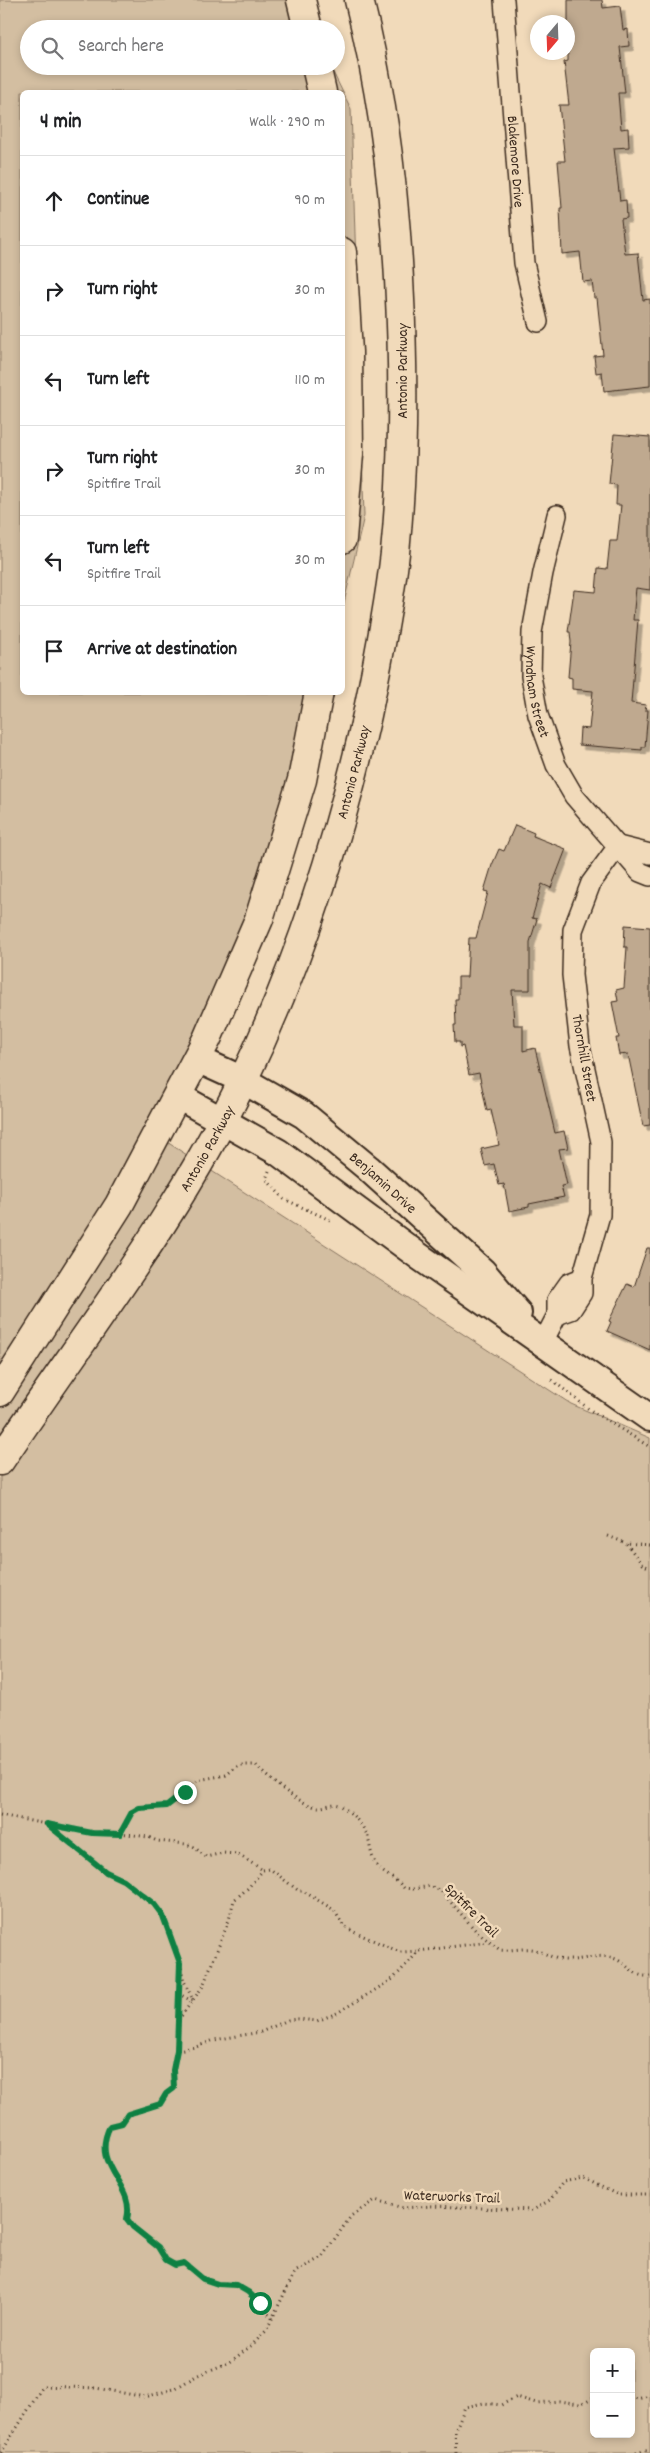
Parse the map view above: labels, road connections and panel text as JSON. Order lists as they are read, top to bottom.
{
  "streets": {
    "main road": ["Antonio Parkway", "Benjamin Drive"],
    "street": ["Blakemore Drive", "Wyndham Street", "Thornhill Street"],
    "path": ["Spitfire Trail", "Waterworks Trail"]
  },
  "crossings": [
    ["Antonio Parkway", "Benjamin Drive"],
    ["Wyndham Street", "Thornhill Street"],
    ["Thornhill Street", "Benjamin Drive"]
  ],
  "north": "bottom",
  "page": {
    "search": "Search here",
    "heading": ["4 min", "Walk · 290 m"],
    "list": [
      ["Continue", "90 m"],
      ["Turn right", "30 m"],
      ["Turn left", "110 m"],
      ["Turn right", "Spitfire Trail", "30 m"],
      ["Turn left", "Spitfire Trail", "30 m"],
      "Arrive at destination"
    ],
    "map_buttons": ["+", "−"]
  }
}
